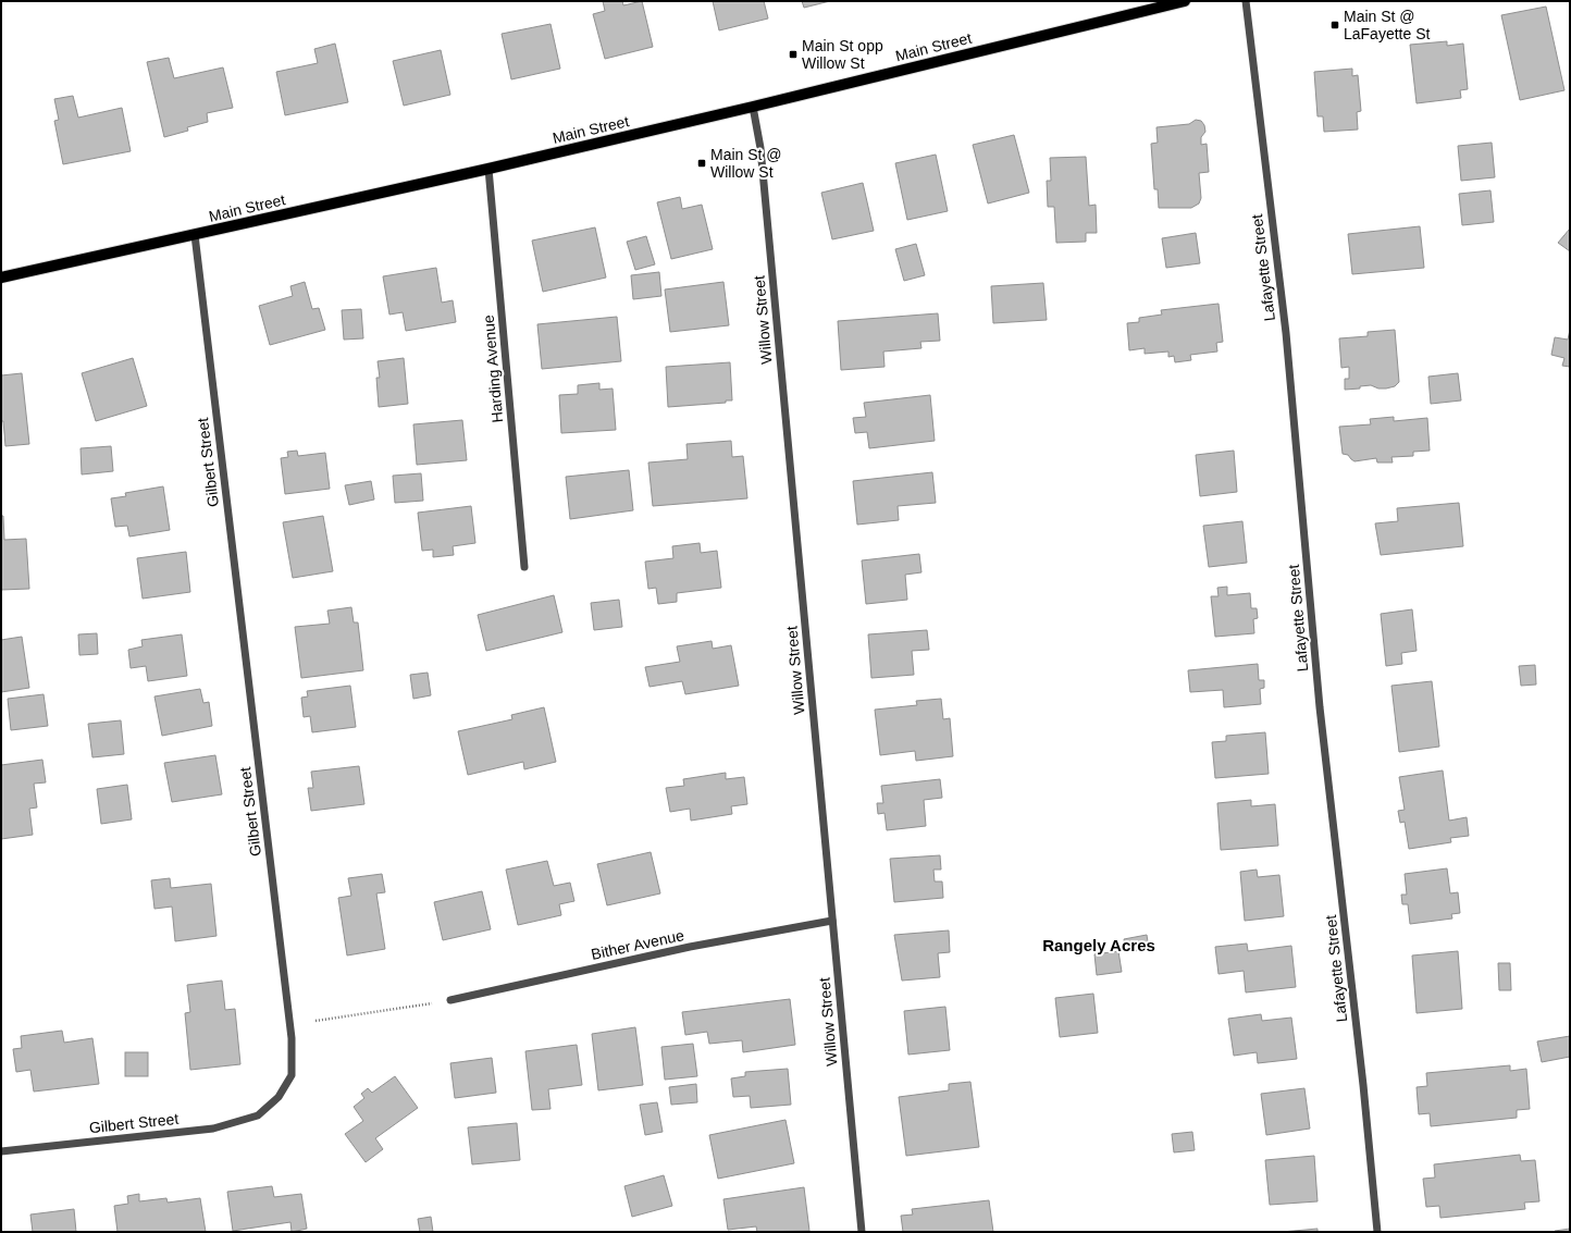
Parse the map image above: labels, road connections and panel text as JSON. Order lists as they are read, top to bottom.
{
  "streets": {
    "main road": ["Main Street"],
    "street": [
      "Lafayette Street",
      "Willow Street",
      "Harding Avenue",
      "Gilbert Street",
      "Bither Avenue"
    ]
  },
  "crossings": [
    ["Main Street", "Willow Street"],
    ["Main Street", "Harding Avenue"],
    ["Main Street", "Gilbert Street"],
    ["Willow Street", "Bither Avenue"]
  ],
  "districts": ["Rangely Acres"],
  "places": {
    "transit": ["Main St @ LaFayette St", "Main St opp Willow St", "Main St @ Willow St"]
  }
}
